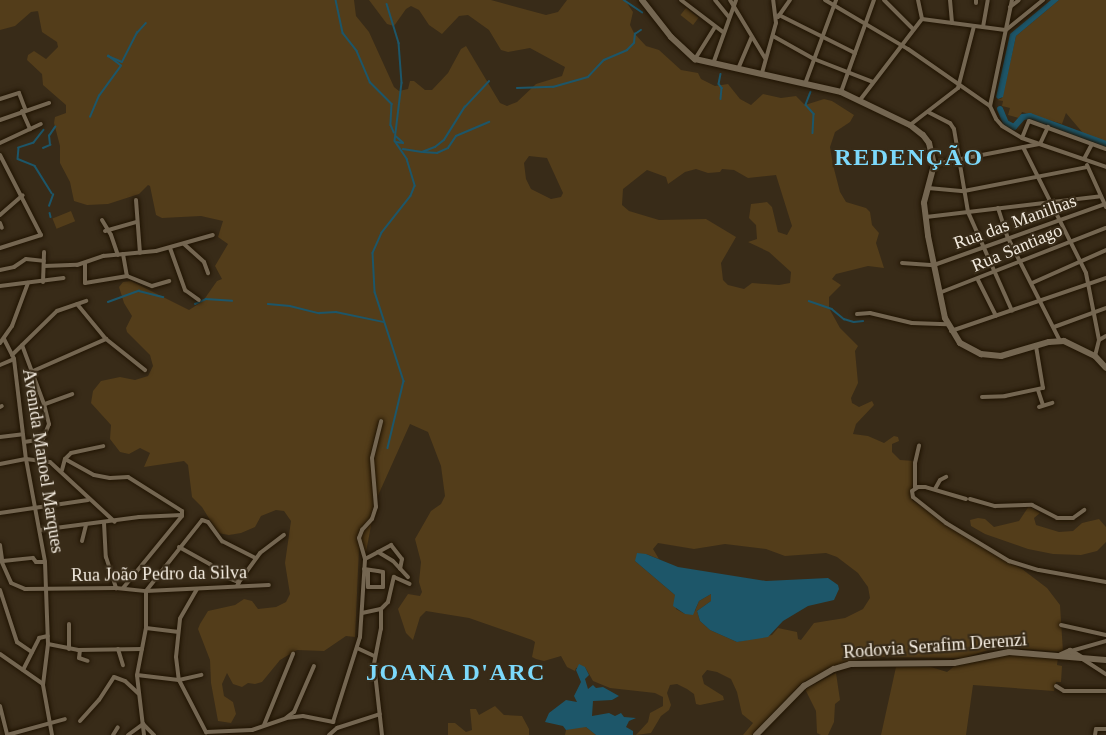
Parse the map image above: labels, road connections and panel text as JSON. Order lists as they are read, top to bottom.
{
  "streets": {
    "main road": ["Rodovia Serafim Derenzi"],
    "street": [
      "Rua das Manilhas",
      "Rua Santiago",
      "Avenida Manoel Marques",
      "Rua João Pedro da Silva"
    ]
  },
  "crossings": [
    ["Avenida Manoel Marques", "Rua João Pedro da Silva"]
  ],
  "districts": ["REDENÇÃO", "JOANA D'ARC"]
}
